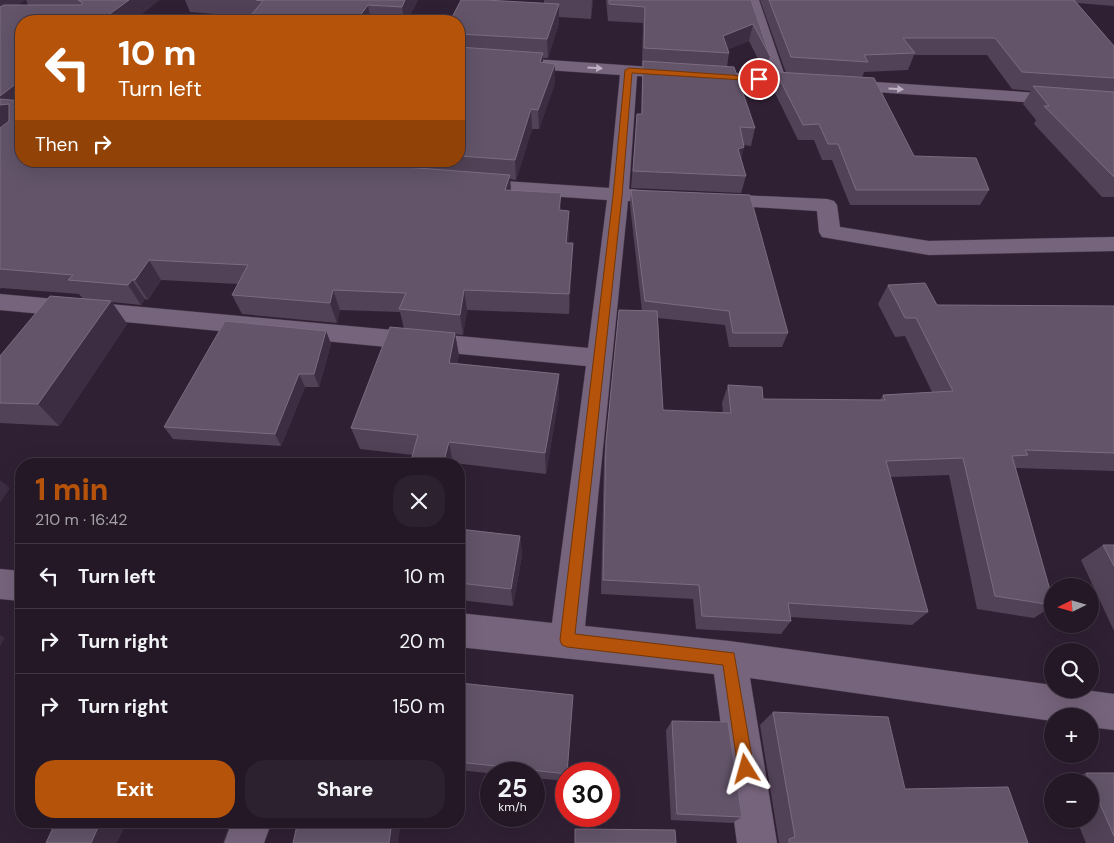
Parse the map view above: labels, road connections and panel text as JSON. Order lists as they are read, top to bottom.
{
  "north": "left",
  "page": {
    "turn": ["10 m", "Turn left"],
    "then": "Then",
    "heading": ["1 min", "210 m · 16:42"],
    "list": [
      {
        "name": "Turn left",
        "value": "10 m"
      },
      {
        "name": "Turn right",
        "value": "20 m"
      },
      {
        "name": "Turn right",
        "value": "150 m"
      }
    ],
    "map_buttons": ["+", "−"],
    "buttons": ["Exit", "Share"],
    "speed": "25 km/h",
    "limit": "30"
  }
}
